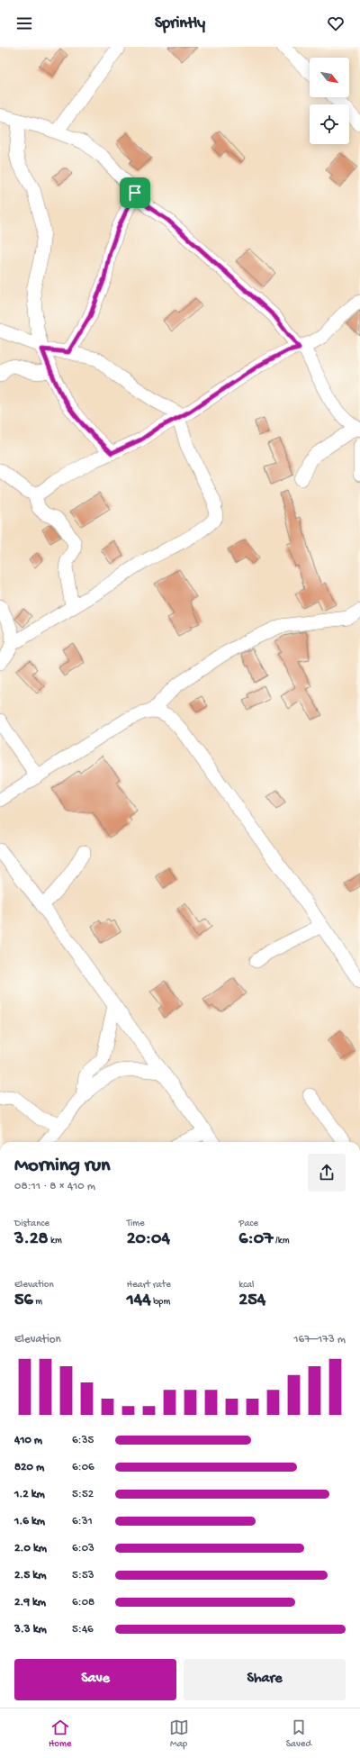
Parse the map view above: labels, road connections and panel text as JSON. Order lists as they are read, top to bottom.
{
  "north": "bottom right",
  "page": {
    "header": "Sprintly",
    "heading": ["Morning run", "08:11 · 8 × 410 m"],
    "stats": [
      ["Distance", "3.28 km"],
      ["Time", "20:04"],
      ["Pace", "6:07 /km"],
      ["Elevation", "56 m"],
      ["Heart rate", "144 bpm"],
      ["kcal", "254"]
    ],
    "chart": ["Elevation", "167–173 m"],
    "list": [
      {
        "name": "410 m",
        "note": "6:35"
      },
      {
        "name": "820 m",
        "note": "6:06"
      },
      {
        "name": "1.2 km",
        "note": "5:52"
      },
      {
        "name": "1.6 km",
        "note": "6:31"
      },
      {
        "name": "2.0 km",
        "note": "6:03"
      },
      {
        "name": "2.5 km",
        "note": "5:53"
      },
      {
        "name": "2.9 km",
        "note": "6:08"
      },
      {
        "name": "3.3 km",
        "note": "5:46"
      }
    ],
    "buttons": ["Save", "Share"],
    "tabs": ["Home", "Map", "Saved"]
  }
}
